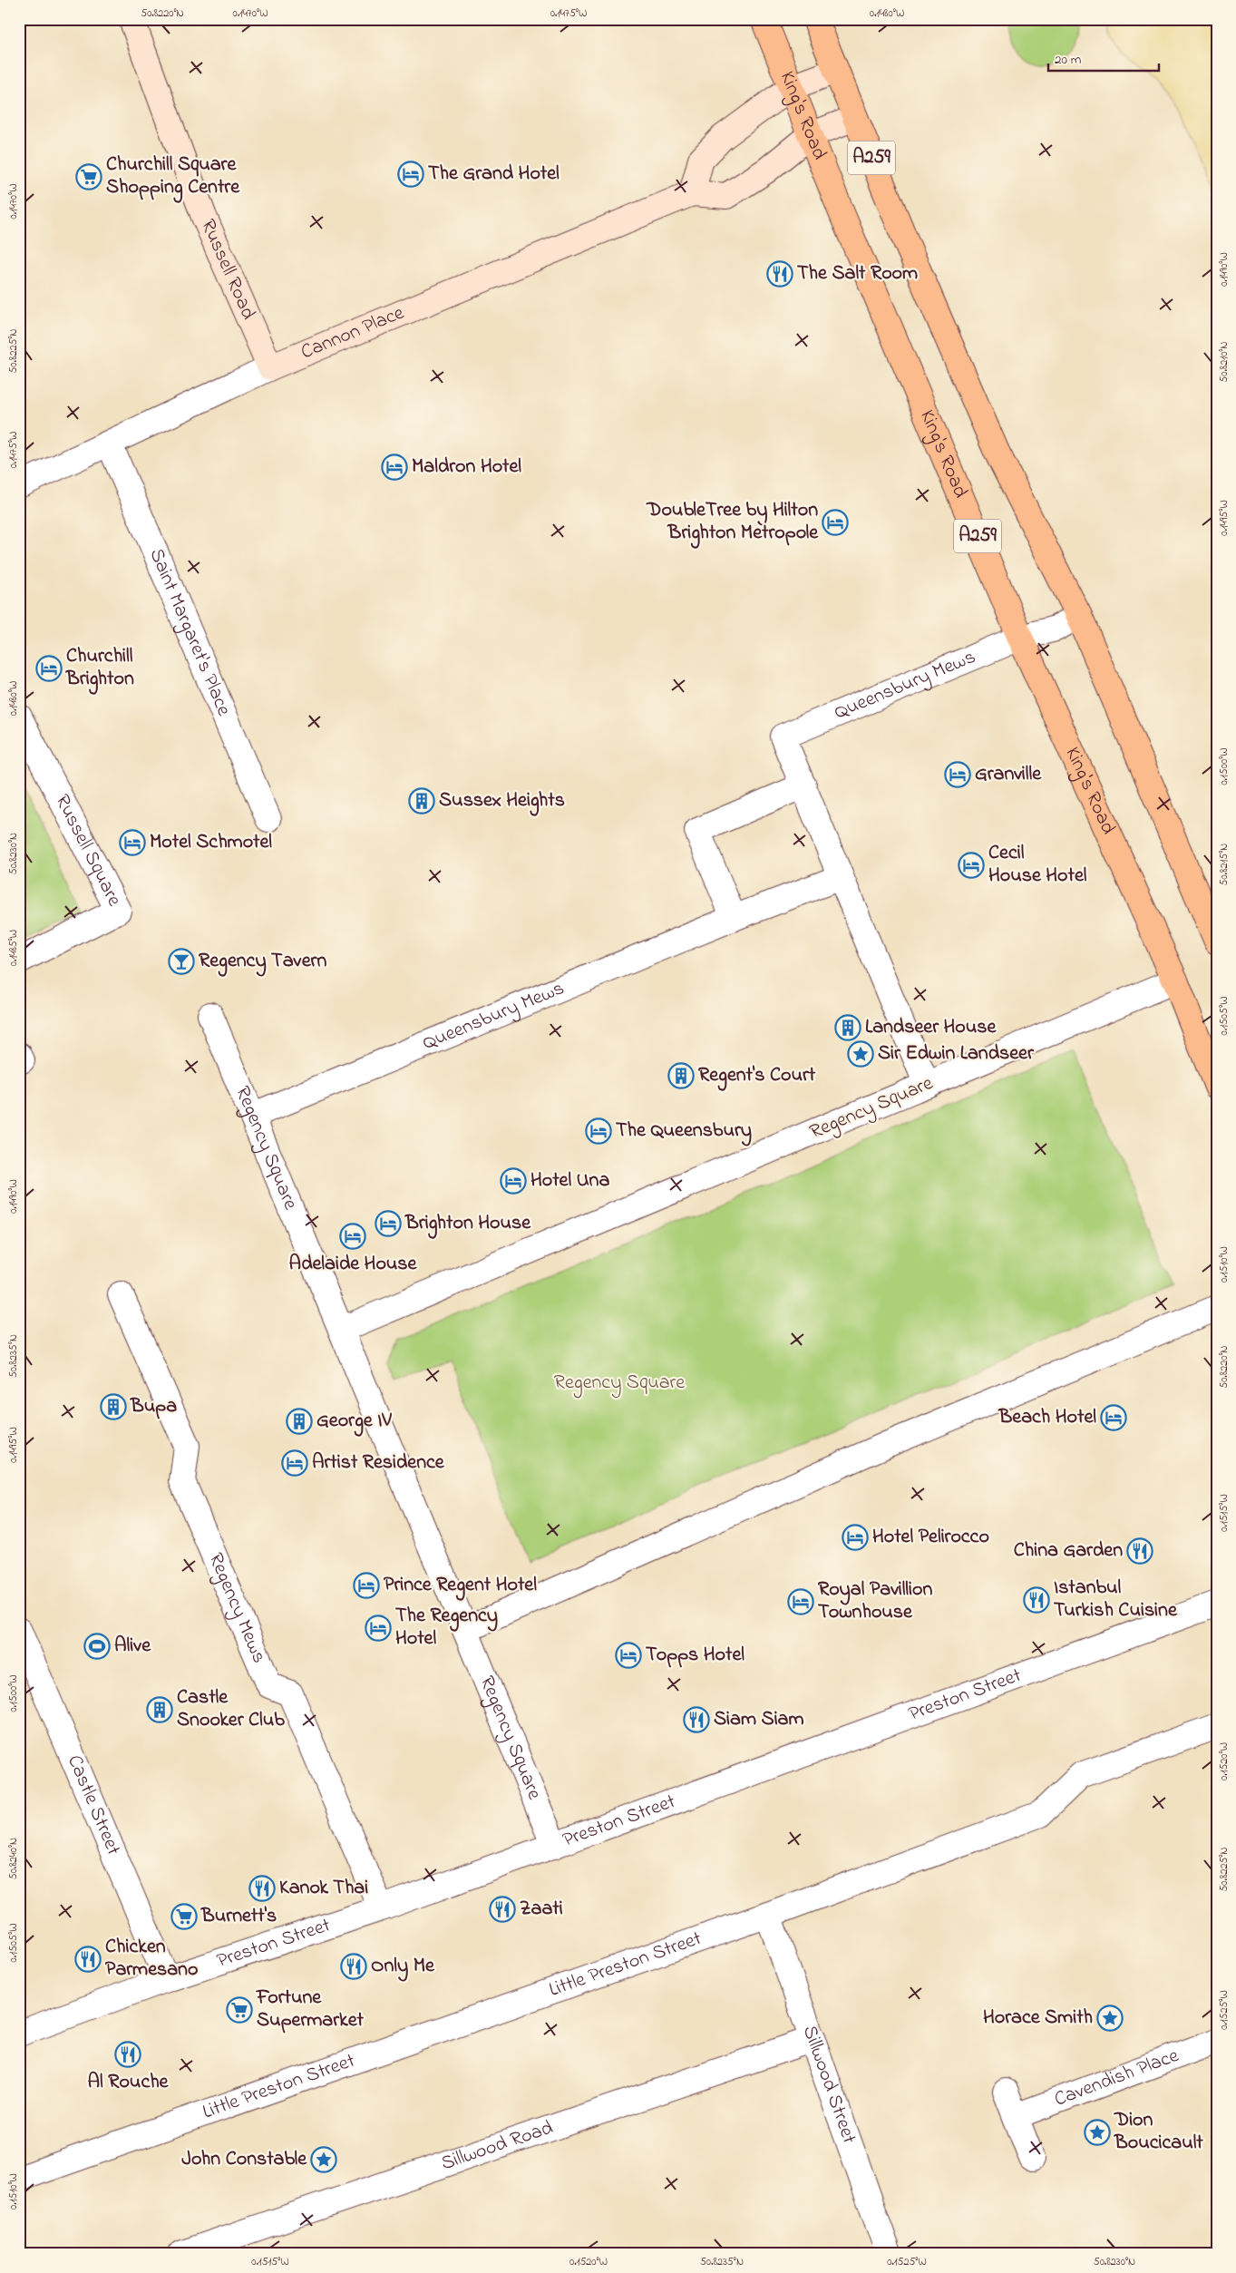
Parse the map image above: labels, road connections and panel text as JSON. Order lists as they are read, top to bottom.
{
  "streets": {
    "main road": ["King's Road", "A259"],
    "street": [
      "Russell Road",
      "Cannon Place",
      "Saint Margaret's Place",
      "Queensbury Mews",
      "Russell Square",
      "Regency Square",
      "Regency Mews",
      "Preston Street",
      "Castle Street",
      "Little Preston Street",
      "Cavendish Place",
      "Sillwood Street",
      "Sillwood Road"
    ]
  },
  "crossings": [
    ["King's Road", "Cannon Place"],
    ["King's Road", "Queensbury Mews"],
    ["King's Road", "Regency Square"],
    ["A259", "Cannon Place"],
    ["A259", "Queensbury Mews"],
    ["Russell Road", "Cannon Place"],
    ["Cannon Place", "Saint Margaret's Place"],
    ["Queensbury Mews", "Regency Square"],
    ["Regency Square", "Preston Street"],
    ["Regency Mews", "Preston Street"],
    ["Preston Street", "Castle Street"],
    ["Little Preston Street", "Sillwood Street"],
    ["Sillwood Street", "Sillwood Road"]
  ],
  "parks": ["Regency Square"],
  "places": {
    "hotel": [
      "The Grand Hotel",
      "Maldron Hotel",
      "DoubleTree by Hilton Brighton Metropole",
      "Churchill Brighton",
      "Granville",
      "Motel Schmotel",
      "Cecil House Hotel",
      "The Queensbury",
      "Hotel Una",
      "Brighton House",
      "Adelaide House",
      "Beach Hotel",
      "Artist Residence",
      "Hotel Pelirocco",
      "Prince Regent Hotel",
      "Royal Pavillion Townhouse",
      "The Regency Hotel",
      "Topps Hotel"
    ],
    "supermarket": ["Churchill Square Shopping Centre", "Burnett's", "Fortune Supermarket"],
    "restaurant": [
      "The Salt Room",
      "China Garden",
      "Istanbul Turkish Cuisine",
      "Siam Siam",
      "Kanok Thai",
      "Zaati",
      "Chicken Parmesano",
      "Only Me",
      "Al Rouche"
    ],
    "building": [
      "Sussex Heights",
      "Landseer House",
      "Regent's Court",
      "Bupa",
      "George IV",
      "Castle Snooker Club"
    ],
    "bar": ["Regency Tavern"],
    "place": [
      "Sir Edwin Landseer",
      "Horace Smith",
      "Dion Boucicault",
      "John Constable"
    ],
    "sports": ["Alive"]
  },
  "scale_bar": "20 m",
  "coordinates": [
    "50.8220°N",
    "0.1470°W",
    "0.1475°W",
    "0.1480°W",
    "0.1490°W",
    "50.8225°N",
    "50.8210°N",
    "0.1495°W",
    "0.1500°W",
    "50.8230°N",
    "50.8215°N",
    "0.1485°W",
    "0.1505°W",
    "0.1510°W",
    "50.8235°N",
    "0.1515°W",
    "0.1520°W",
    "50.8240°N",
    "0.1525°W"
  ]
}
